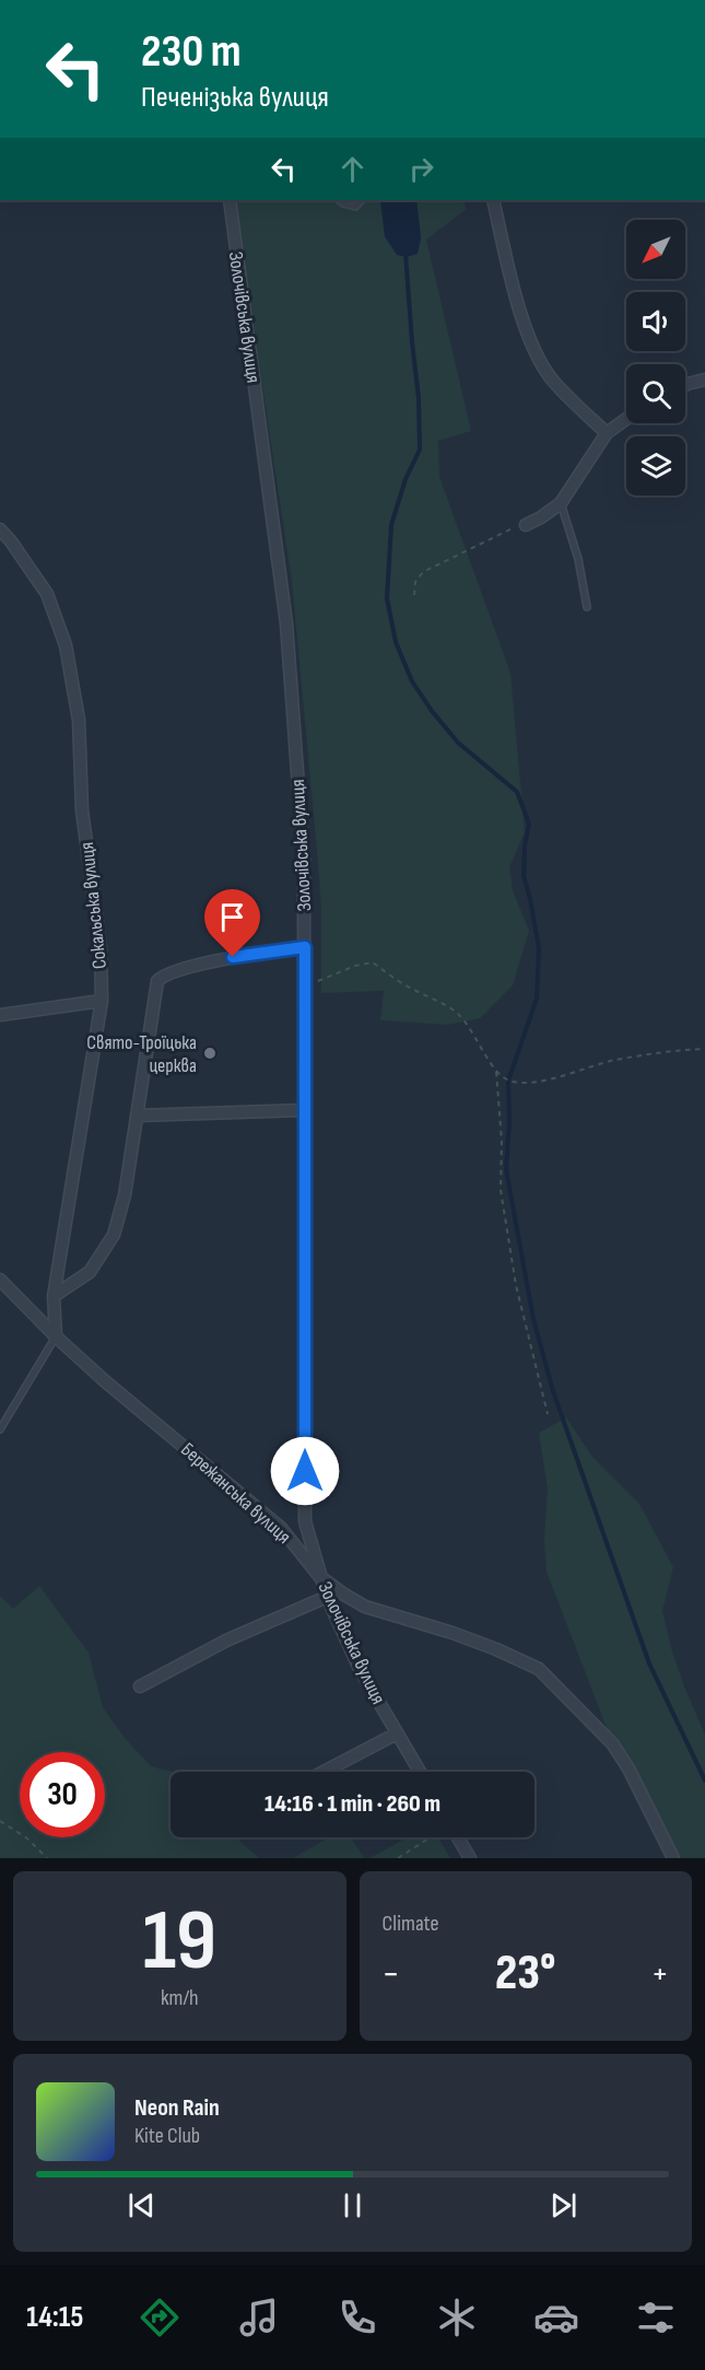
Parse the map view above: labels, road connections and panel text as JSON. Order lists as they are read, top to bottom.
{
  "streets": {
    "street": ["Золочівська вулиця", "Сокальська вулиця", "Бережанська вулиця"]
  },
  "crossings": [
    ["Золочівська вулиця", "Бережанська вулиця"],
    ["Сокальська вулиця", "Бережанська вулиця"]
  ],
  "places": ["Свято-Троїцька церква"],
  "north": "bottom left",
  "page": {
    "turn": ["230 m", "Печенізька вулиця"],
    "limit": "30",
    "trip": "14:16 · 1 min · 260 m",
    "tile": [
      ["19", "km/h"],
      "Climate"
    ],
    "heat": ["−", "23°", "+"],
    "song": ["Neon Rain", "Kite Club"],
    "tabs": "14:15"
  }
}
